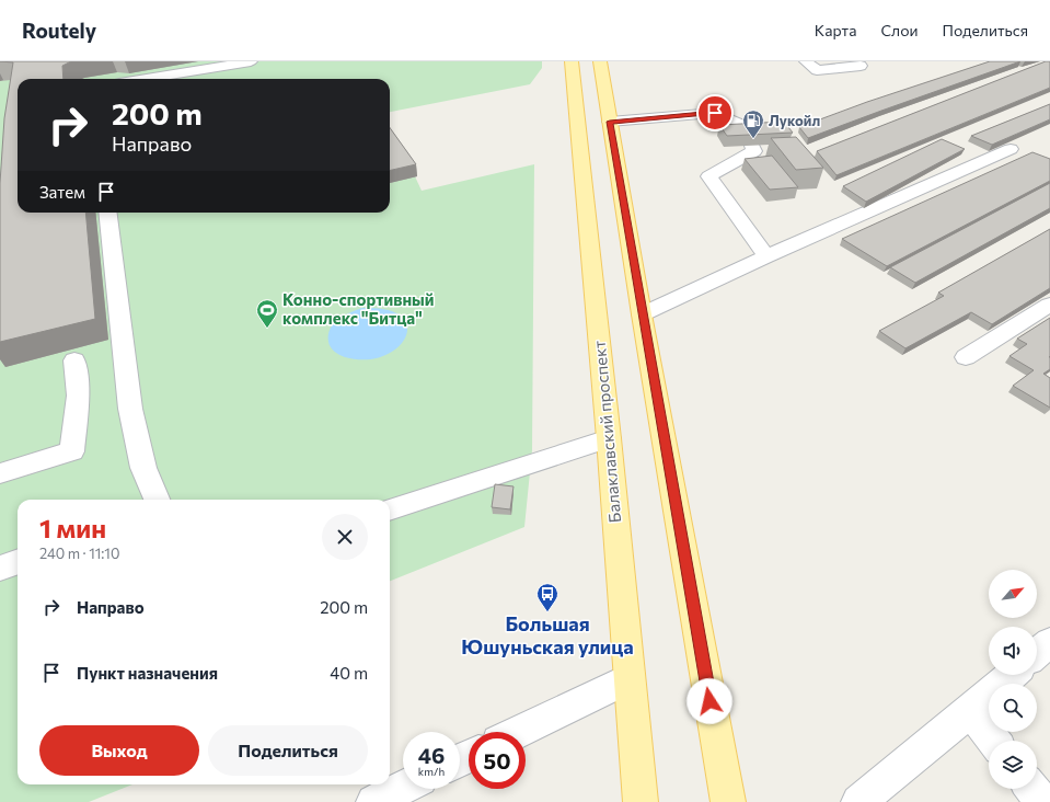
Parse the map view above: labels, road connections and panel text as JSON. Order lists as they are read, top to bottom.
{
  "streets": {
    "main road": ["Балаклавский проспект"]
  },
  "places": {
    "fuel station": ["Лукойл"],
    "sports": ["Конно-спортивный комплекс \"Битца\""],
    "bus stop": ["Большая Юшуньская улица"]
  },
  "north": "top right",
  "page": {
    "header": "Routely",
    "nav": ["Карта", "Слои", "Поделиться"],
    "turn": ["200 m", "Направо"],
    "then": "Затем",
    "heading": ["1 мин", "240 m · 11:10"],
    "list": [
      {
        "name": "Направо",
        "value": "200 m"
      },
      {
        "name": "Пункт назначения",
        "value": "40 m"
      }
    ],
    "buttons": ["Выход", "Поделиться"],
    "speed": "46 km/h",
    "limit": "50"
  }
}
